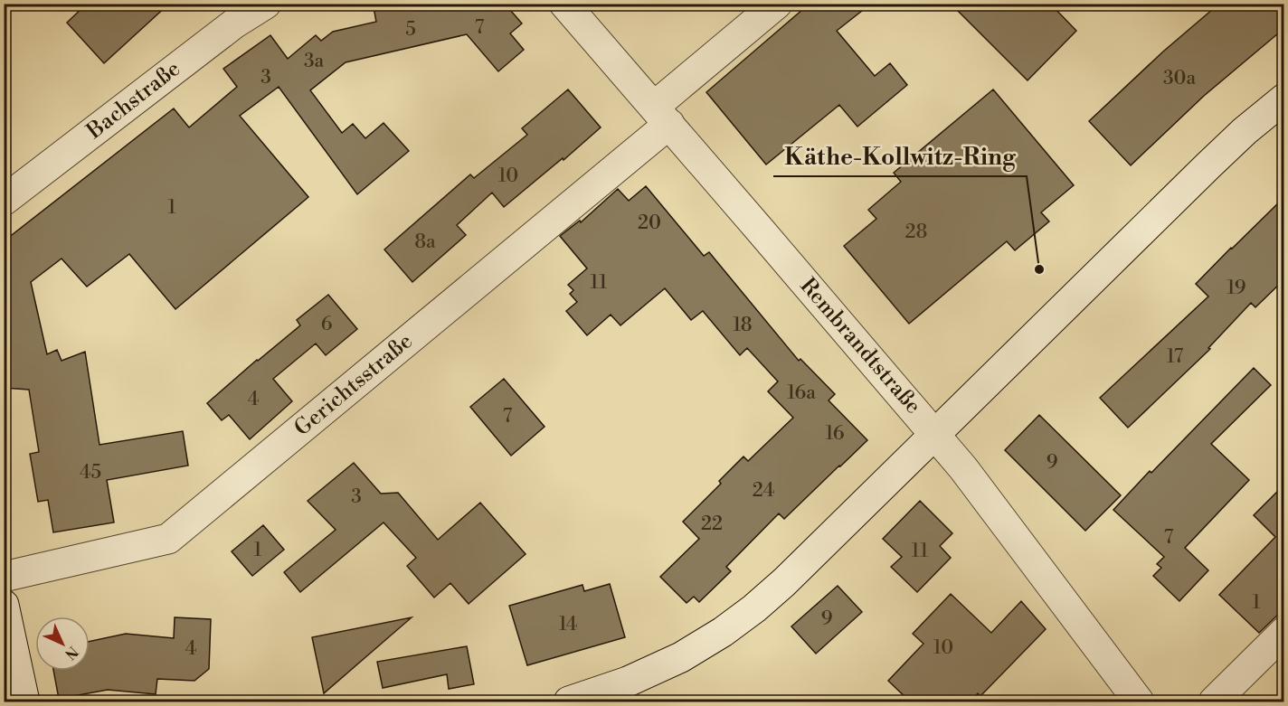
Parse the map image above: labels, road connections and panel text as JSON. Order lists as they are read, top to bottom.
{
  "streets": {
    "street": ["Bachstraße", "Rembrandtstraße", "Gerichtsstraße"]
  },
  "crossings": [
    ["Rembrandtstraße", "Gerichtsstraße"]
  ],
  "places": ["Käthe-Kollwitz-Ring"],
  "house_numbers": [
    "7",
    "5",
    "3a",
    "3",
    "30a",
    "10",
    "1",
    "20",
    "28",
    "8a",
    "11",
    "19",
    "6",
    "18",
    "17",
    "16a",
    "4",
    "7",
    "16",
    "9",
    "45",
    "24",
    "3",
    "22",
    "7",
    "1",
    "11",
    "1",
    "9",
    "14",
    "10",
    "4"
  ],
  "north": "bottom right"
}
